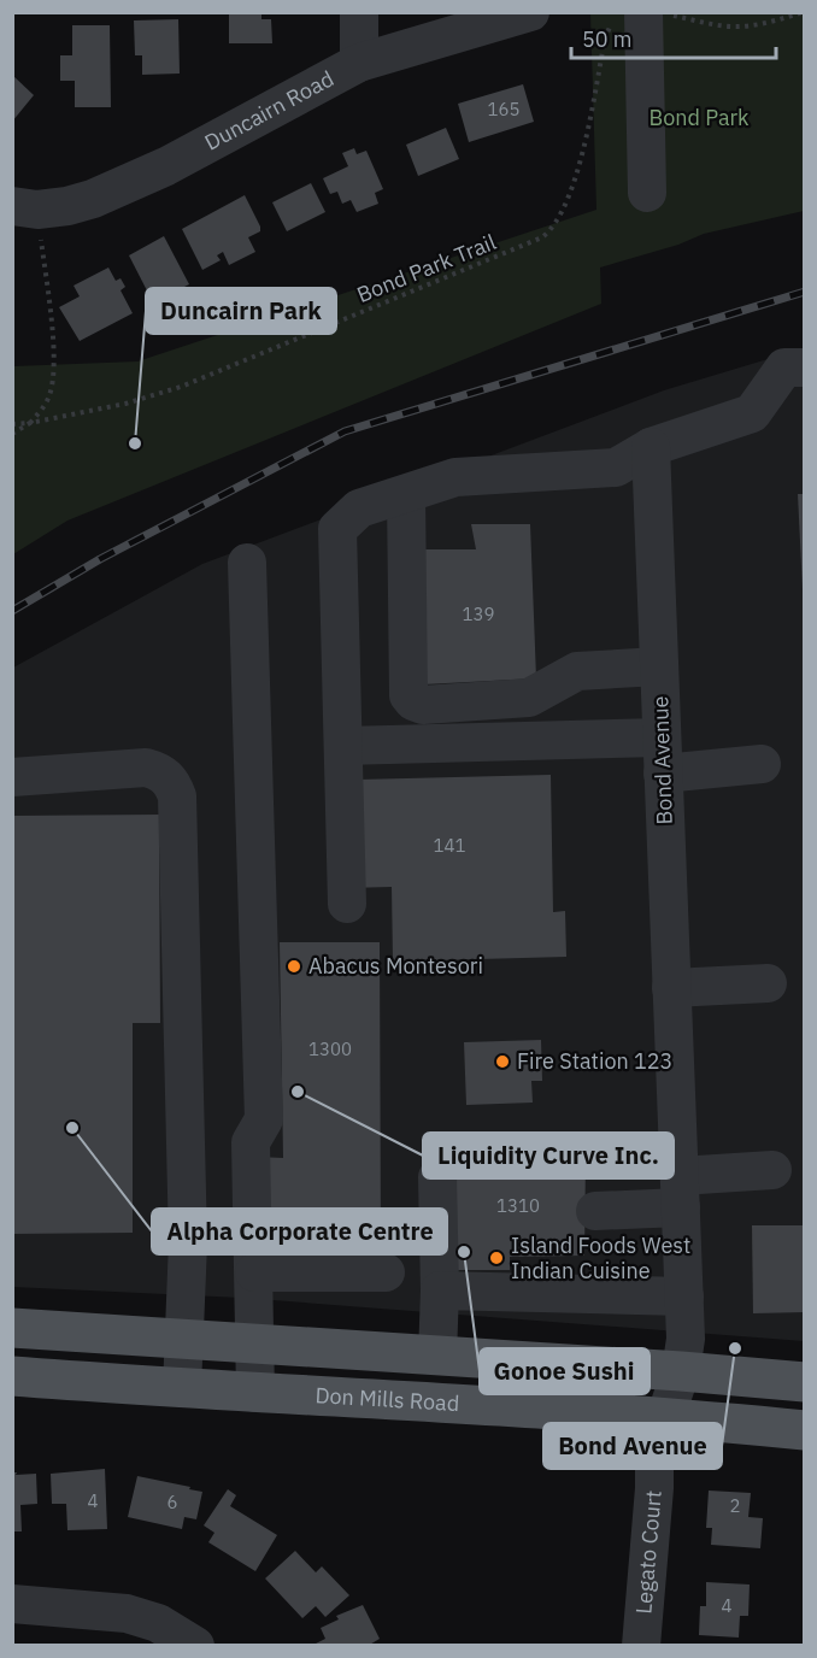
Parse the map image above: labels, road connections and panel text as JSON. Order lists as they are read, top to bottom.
{
  "streets": {
    "main road": ["Don Mills Road"],
    "street": ["Duncairn Road", "Bond Avenue", "Legato Court"],
    "path": ["Bond Park Trail"]
  },
  "crossings": [
    ["Bond Avenue", "Don Mills Road"],
    ["Bond Avenue", "Legato Court"],
    ["Don Mills Road", "Legato Court"]
  ],
  "parks": ["Bond Park"],
  "places": [
    "Duncairn Park",
    "Abacus Montesori",
    "Fire Station 123",
    "Liquidity Curve Inc.",
    "Alpha Corporate Centre",
    "Gonoe Sushi",
    "Island Foods West Indian Cuisine",
    "Bond Avenue"
  ],
  "house_numbers": [
    "165",
    "139",
    "141",
    "1300",
    "1310",
    "4",
    "6",
    "2",
    "4"
  ],
  "scale_bar": "50 m"
}
